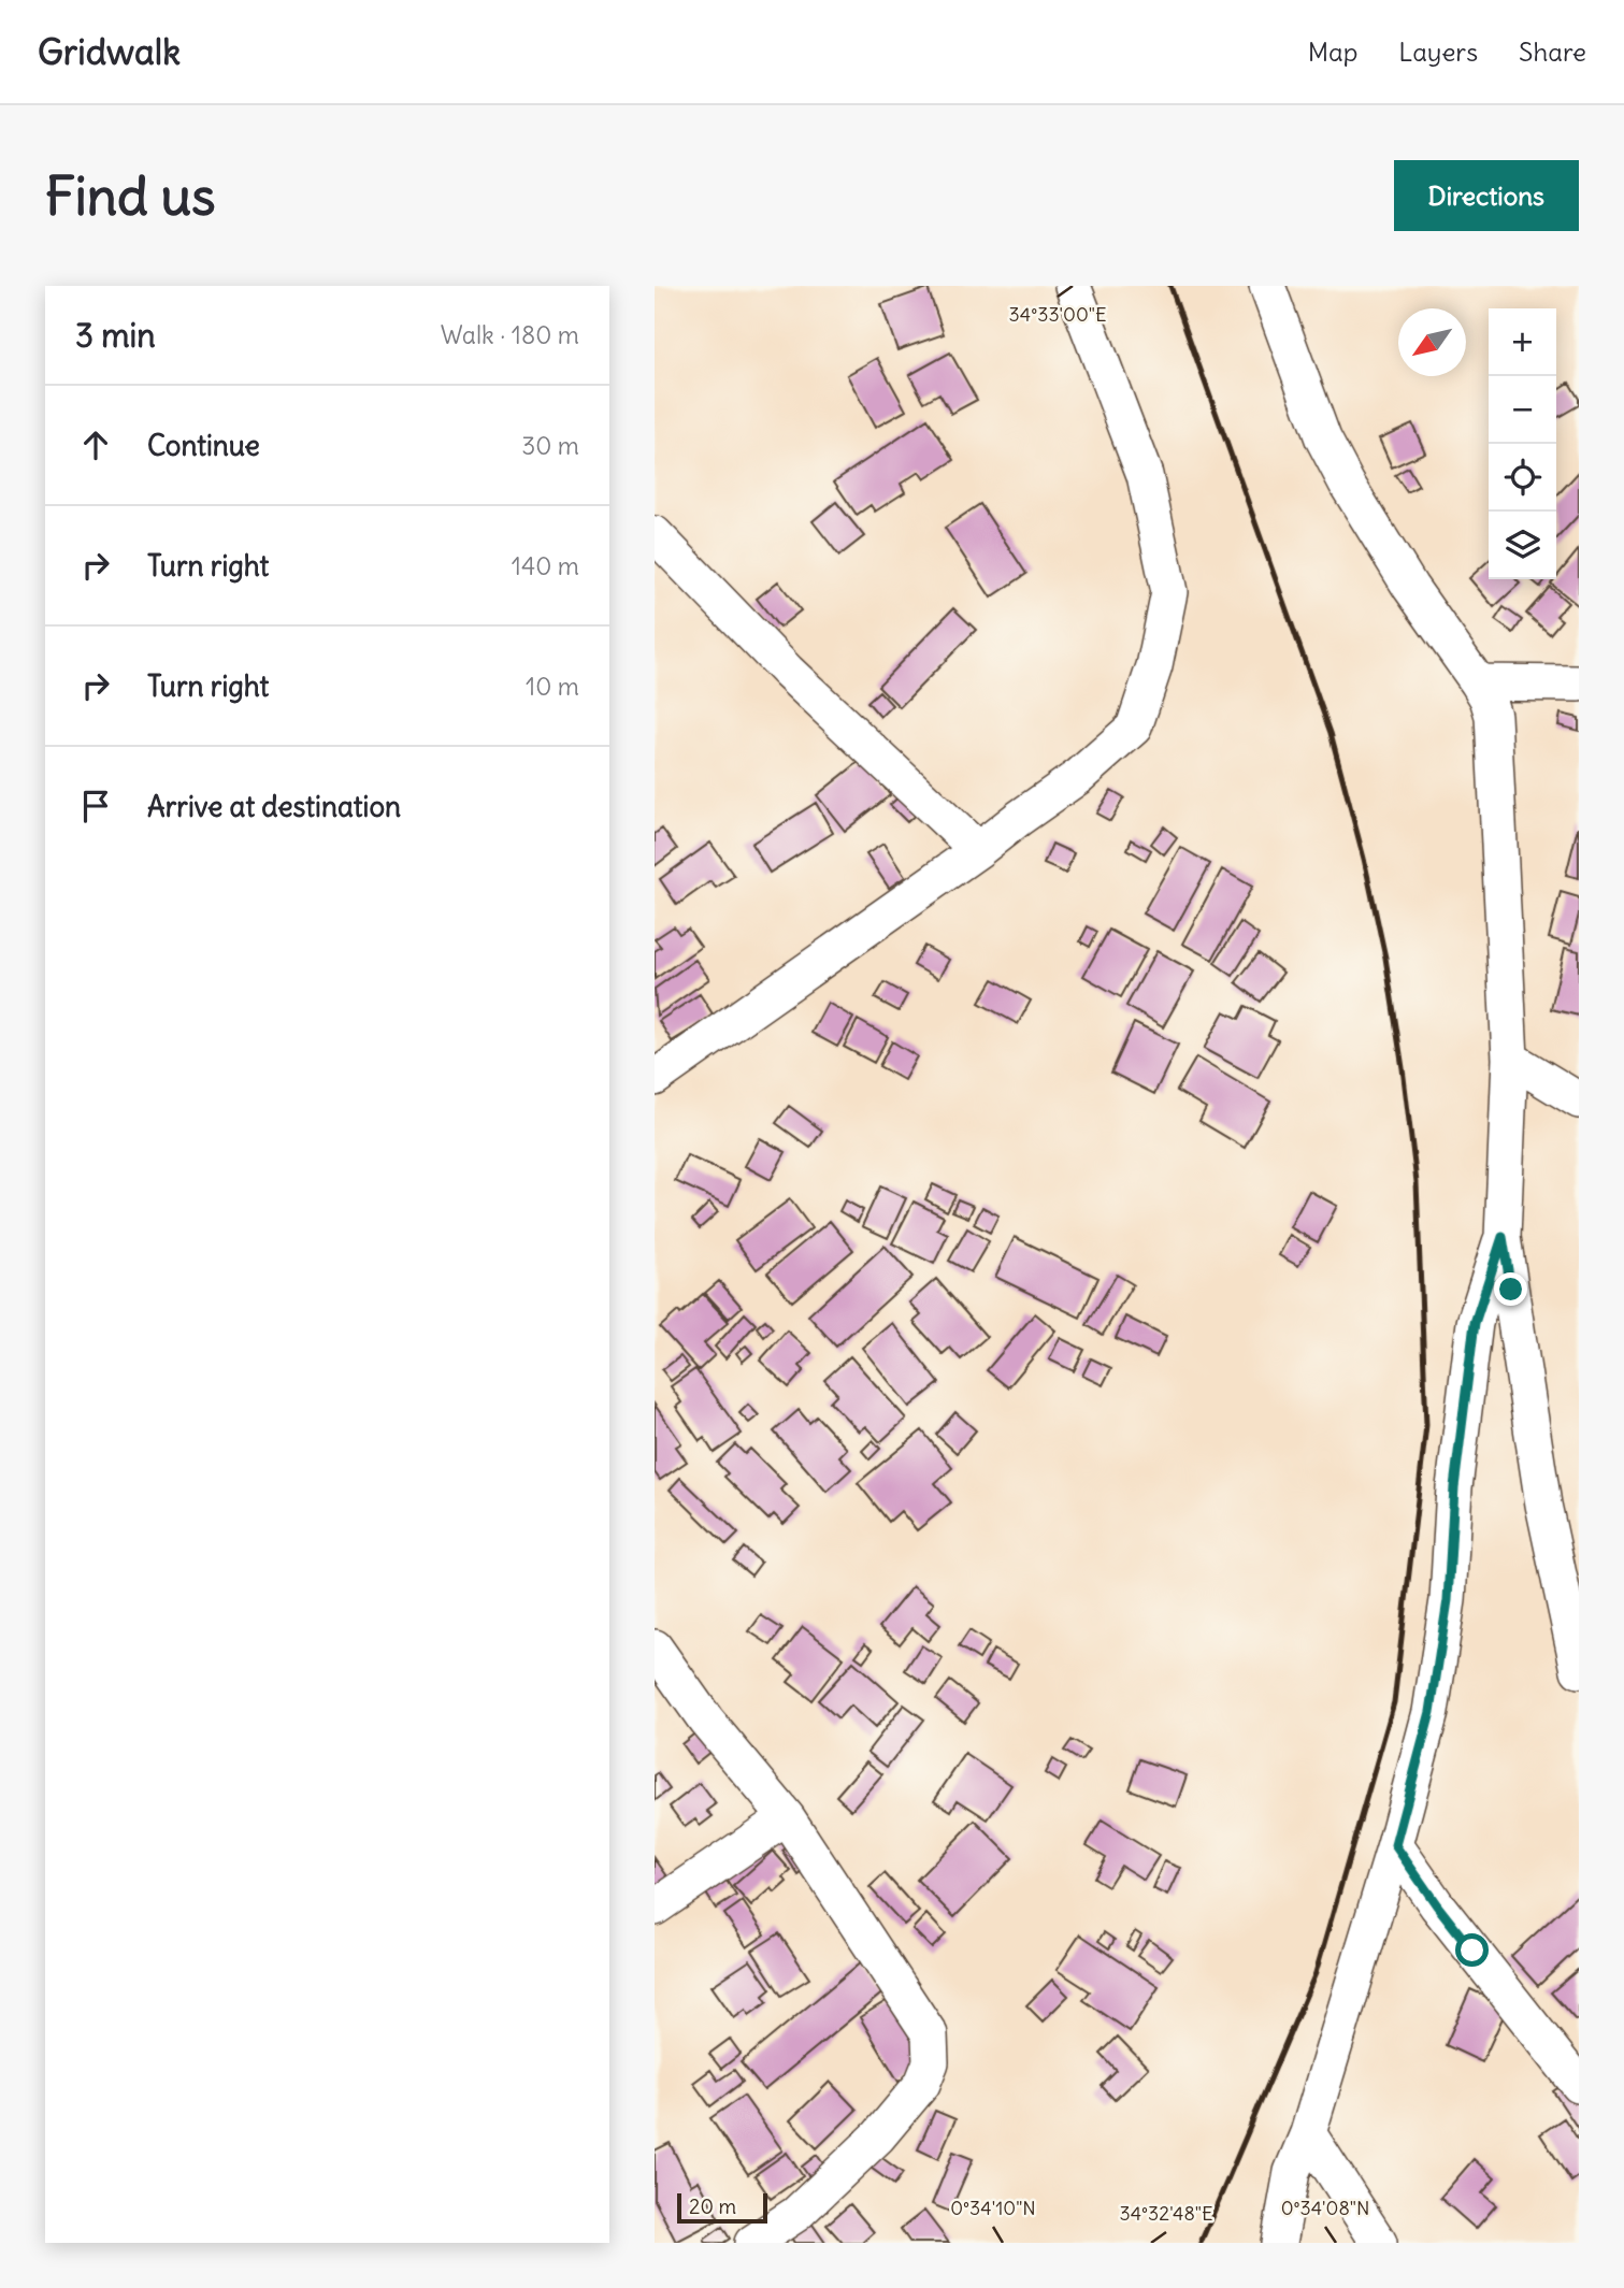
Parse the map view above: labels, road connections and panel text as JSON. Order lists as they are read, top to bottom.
{
  "scale_bar": "20 m",
  "north": "bottom left",
  "page": {
    "header": "Gridwalk",
    "nav": ["Map", "Layers", "Share"],
    "buttons": "Directions",
    "title": "Find us",
    "heading": ["3 min", "Walk · 180 m"],
    "map_buttons": ["+", "−"],
    "list": [
      ["Continue", "30 m"],
      ["Turn right", "140 m"],
      ["Turn right", "10 m"],
      "Arrive at destination"
    ],
    "scale": "20 m"
  },
  "coordinates": [
    "34°33'00\"E",
    "0°34'10\"N",
    "0°34'08\"N",
    "34°32'48\"E"
  ]
}
